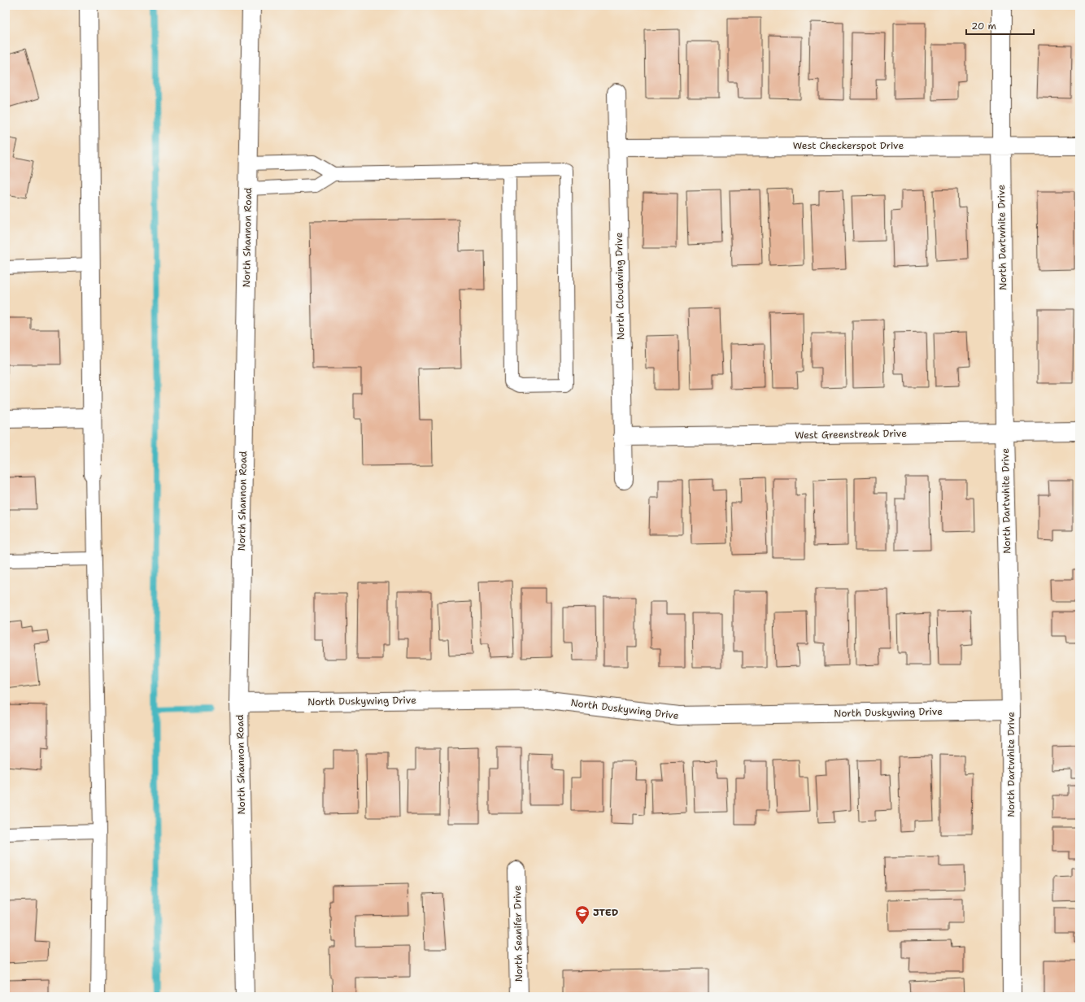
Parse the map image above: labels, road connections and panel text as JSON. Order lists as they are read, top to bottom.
{
  "streets": {
    "street": [
      "West Checkerspot Drive",
      "North Shannon Road",
      "North Dartwhite Drive",
      "North Cloudwing Drive",
      "West Greenstreak Drive",
      "North Duskywing Drive",
      "North Seanifer Drive"
    ]
  },
  "crossings": [
    ["West Checkerspot Drive", "North Dartwhite Drive"],
    ["West Checkerspot Drive", "North Cloudwing Drive"],
    ["North Shannon Road", "North Duskywing Drive"],
    ["North Dartwhite Drive", "West Greenstreak Drive"],
    ["North Dartwhite Drive", "North Duskywing Drive"],
    ["North Cloudwing Drive", "West Greenstreak Drive"]
  ],
  "places": {
    "school or university": ["JTED"]
  },
  "scale_bar": "20 m"
}
